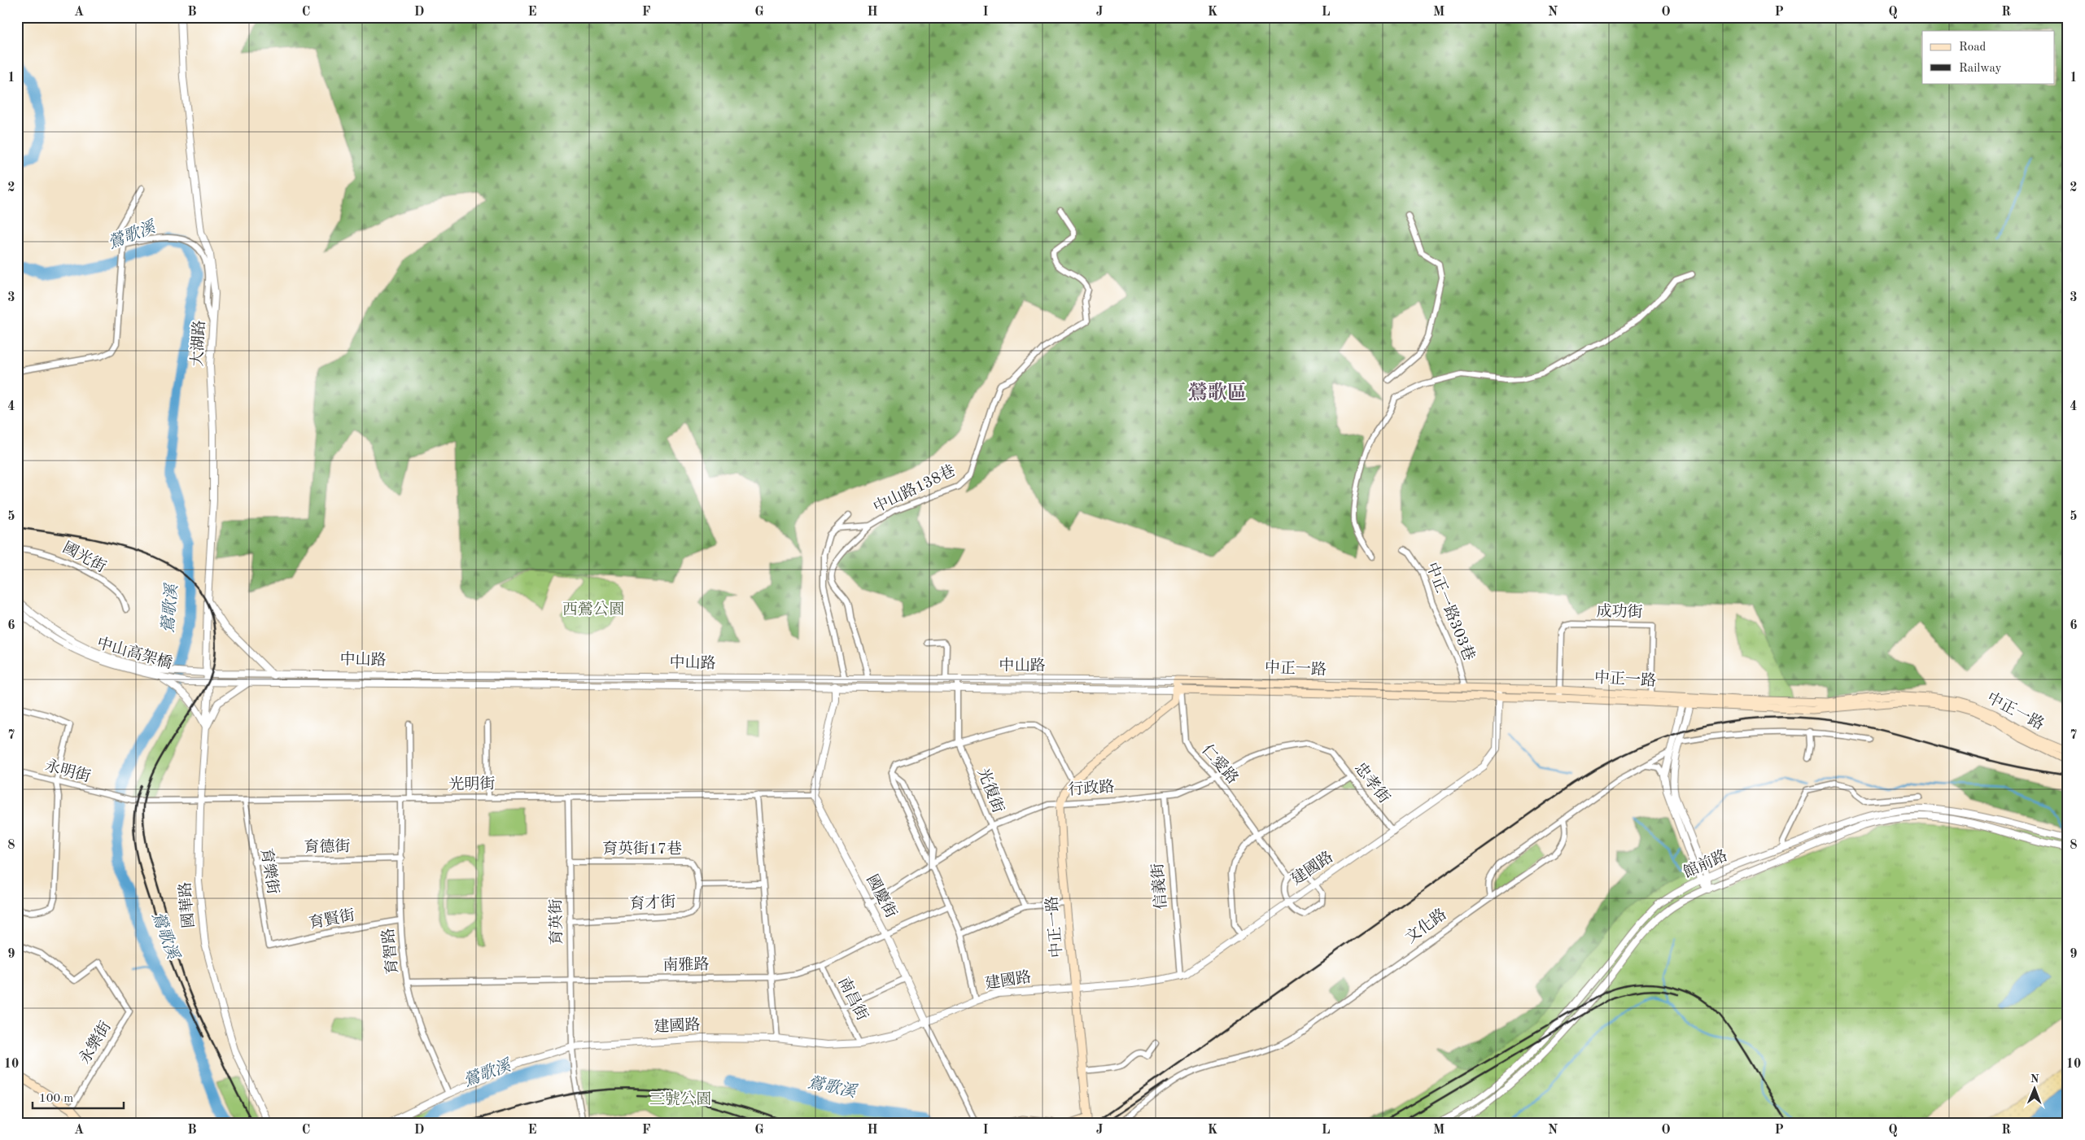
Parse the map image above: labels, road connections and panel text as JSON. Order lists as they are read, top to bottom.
{
  "streets": {
    "main road": ["中正一路"],
    "street": [
      "大湖路",
      "中山路138巷",
      "國光街",
      "中正一路303巷",
      "成功街",
      "中山高架橋",
      "中山路",
      "仁愛路",
      "永明街",
      "忠孝街",
      "光明街",
      "行政路",
      "光復街",
      "育德街",
      "育英街17巷",
      "館前路",
      "建國路",
      "育樂街",
      "信義街",
      "國慶街",
      "育才街",
      "國華路",
      "育賢街",
      "育英街",
      "文化路",
      "育智路",
      "南雅路",
      "南昌街",
      "永樂街"
    ]
  },
  "crossings": [
    ["大湖路", "中山高架橋"],
    ["大湖路", "中山路"],
    ["大湖路", "國華路"],
    ["中正一路303巷", "中正一路"],
    ["成功街", "中正一路"],
    ["中山高架橋", "中山路"],
    ["中山高架橋", "國華路"],
    ["中山路", "中正一路"],
    ["中山路", "仁愛路"],
    ["中山路", "光復街"],
    ["中山路", "國華路"],
    ["中正一路", "仁愛路"],
    ["中正一路", "行政路"],
    ["中正一路", "建國路"],
    ["仁愛路", "行政路"],
    ["永明街", "光明街"],
    ["忠孝街", "行政路"],
    ["忠孝街", "建國路"],
    ["光明街", "育樂街"],
    ["光明街", "國慶街"],
    ["光明街", "國華路"],
    ["光明街", "育英街"],
    ["光明街", "育智路"],
    ["行政路", "光復街"],
    ["行政路", "信義街"],
    ["行政路", "國慶街"],
    ["育德街", "育樂街"],
    ["育德街", "育智路"],
    ["育英街17巷", "育才街"],
    ["育英街17巷", "育英街"],
    ["建國路", "信義街"],
    ["建國路", "國慶街"],
    ["建國路", "育英街"],
    ["建國路", "育智路"],
    ["建國路", "南昌街"],
    ["育樂街", "育賢街"],
    ["國慶街", "南雅路"],
    ["育才街", "育英街"],
    ["育賢街", "育智路"],
    ["育英街", "南雅路"],
    ["育智路", "南雅路"],
    ["南雅路", "南昌街"]
  ],
  "districts": ["鶯歌區"],
  "water": ["鶯歌溪"],
  "parks": ["西鶯公園", "三號公園"],
  "legend": ["Road", "Railway"],
  "scale_bar": "100 m",
  "north": "top",
  "grid": {
    "columns": [
      "A",
      "B",
      "C",
      "D",
      "E",
      "F",
      "G",
      "H",
      "I",
      "J",
      "K",
      "L",
      "M",
      "N",
      "O",
      "P",
      "Q",
      "R"
    ],
    "rows": [
      "1",
      "2",
      "3",
      "4",
      "5",
      "6",
      "7",
      "8",
      "9",
      "10"
    ]
  }
}
